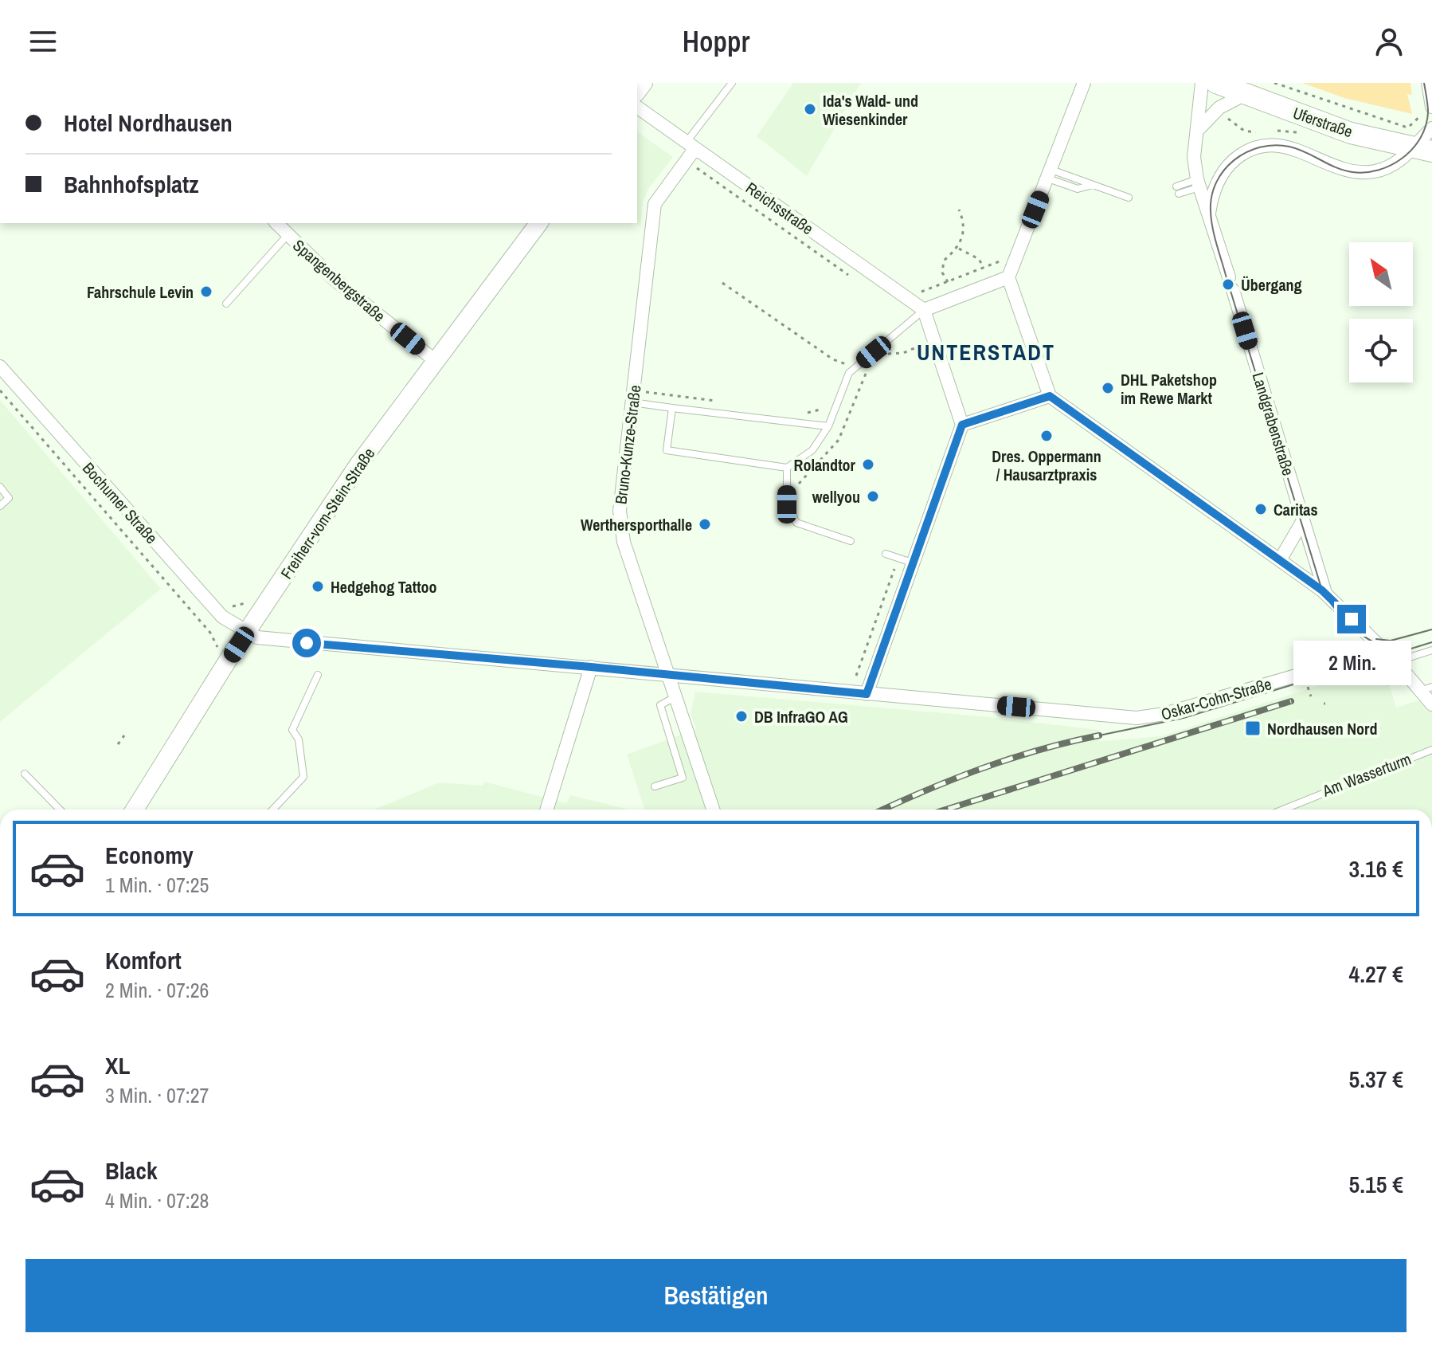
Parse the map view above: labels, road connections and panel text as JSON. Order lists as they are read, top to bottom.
{
  "streets": {
    "main road": ["Uferstraße", "Freiherr-vom-Stein-Straße"],
    "street": [
      "Reichsstraße",
      "Spangenbergstraße",
      "Landgrabenstraße",
      "Bruno-Kunze-Straße",
      "Bochumer Straße",
      "Oskar-Cohn-Straße"
    ],
    "lane": ["Am Wasserturm"]
  },
  "crossings": [
    ["Uferstraße", "Landgrabenstraße"],
    ["Reichsstraße", "Bruno-Kunze-Straße"],
    ["Spangenbergstraße", "Freiherr-vom-Stein-Straße"],
    ["Bruno-Kunze-Straße", "Oskar-Cohn-Straße"],
    ["Bochumer Straße", "Freiherr-vom-Stein-Straße"],
    ["Bochumer Straße", "Oskar-Cohn-Straße"],
    ["Freiherr-vom-Stein-Straße", "Oskar-Cohn-Straße"]
  ],
  "districts": ["UNTERSTADT"],
  "places": {
    "other": [
      "Ida's Wald- und Wiesenkinder",
      "Übergang",
      "Fahrschule Levin",
      "DHL Paketshop im Rewe Markt",
      "Dres. Oppermann / Hausarztpraxis",
      "Rolandtor",
      "wellyou",
      "Caritas",
      "Werthersporthalle",
      "Hedgehog Tattoo",
      "DB InfraGO AG"
    ],
    "transit": ["Nordhausen Nord"]
  },
  "north": "top left",
  "page": {
    "header": "Hoppr",
    "banner": ["Hotel Nordhausen", "Bahnhofsplatz"],
    "bubble": "2 Min.",
    "list": [
      {
        "name": "Economy",
        "note": "1 Min. · 07:25",
        "value": "3.16 €"
      },
      {
        "name": "Komfort",
        "note": "2 Min. · 07:26",
        "value": "4.27 €"
      },
      {
        "name": "XL",
        "note": "3 Min. · 07:27",
        "value": "5.37 €"
      },
      {
        "name": "Black",
        "note": "4 Min. · 07:28",
        "value": "5.15 €"
      }
    ],
    "buttons": "Bestätigen"
  }
}
